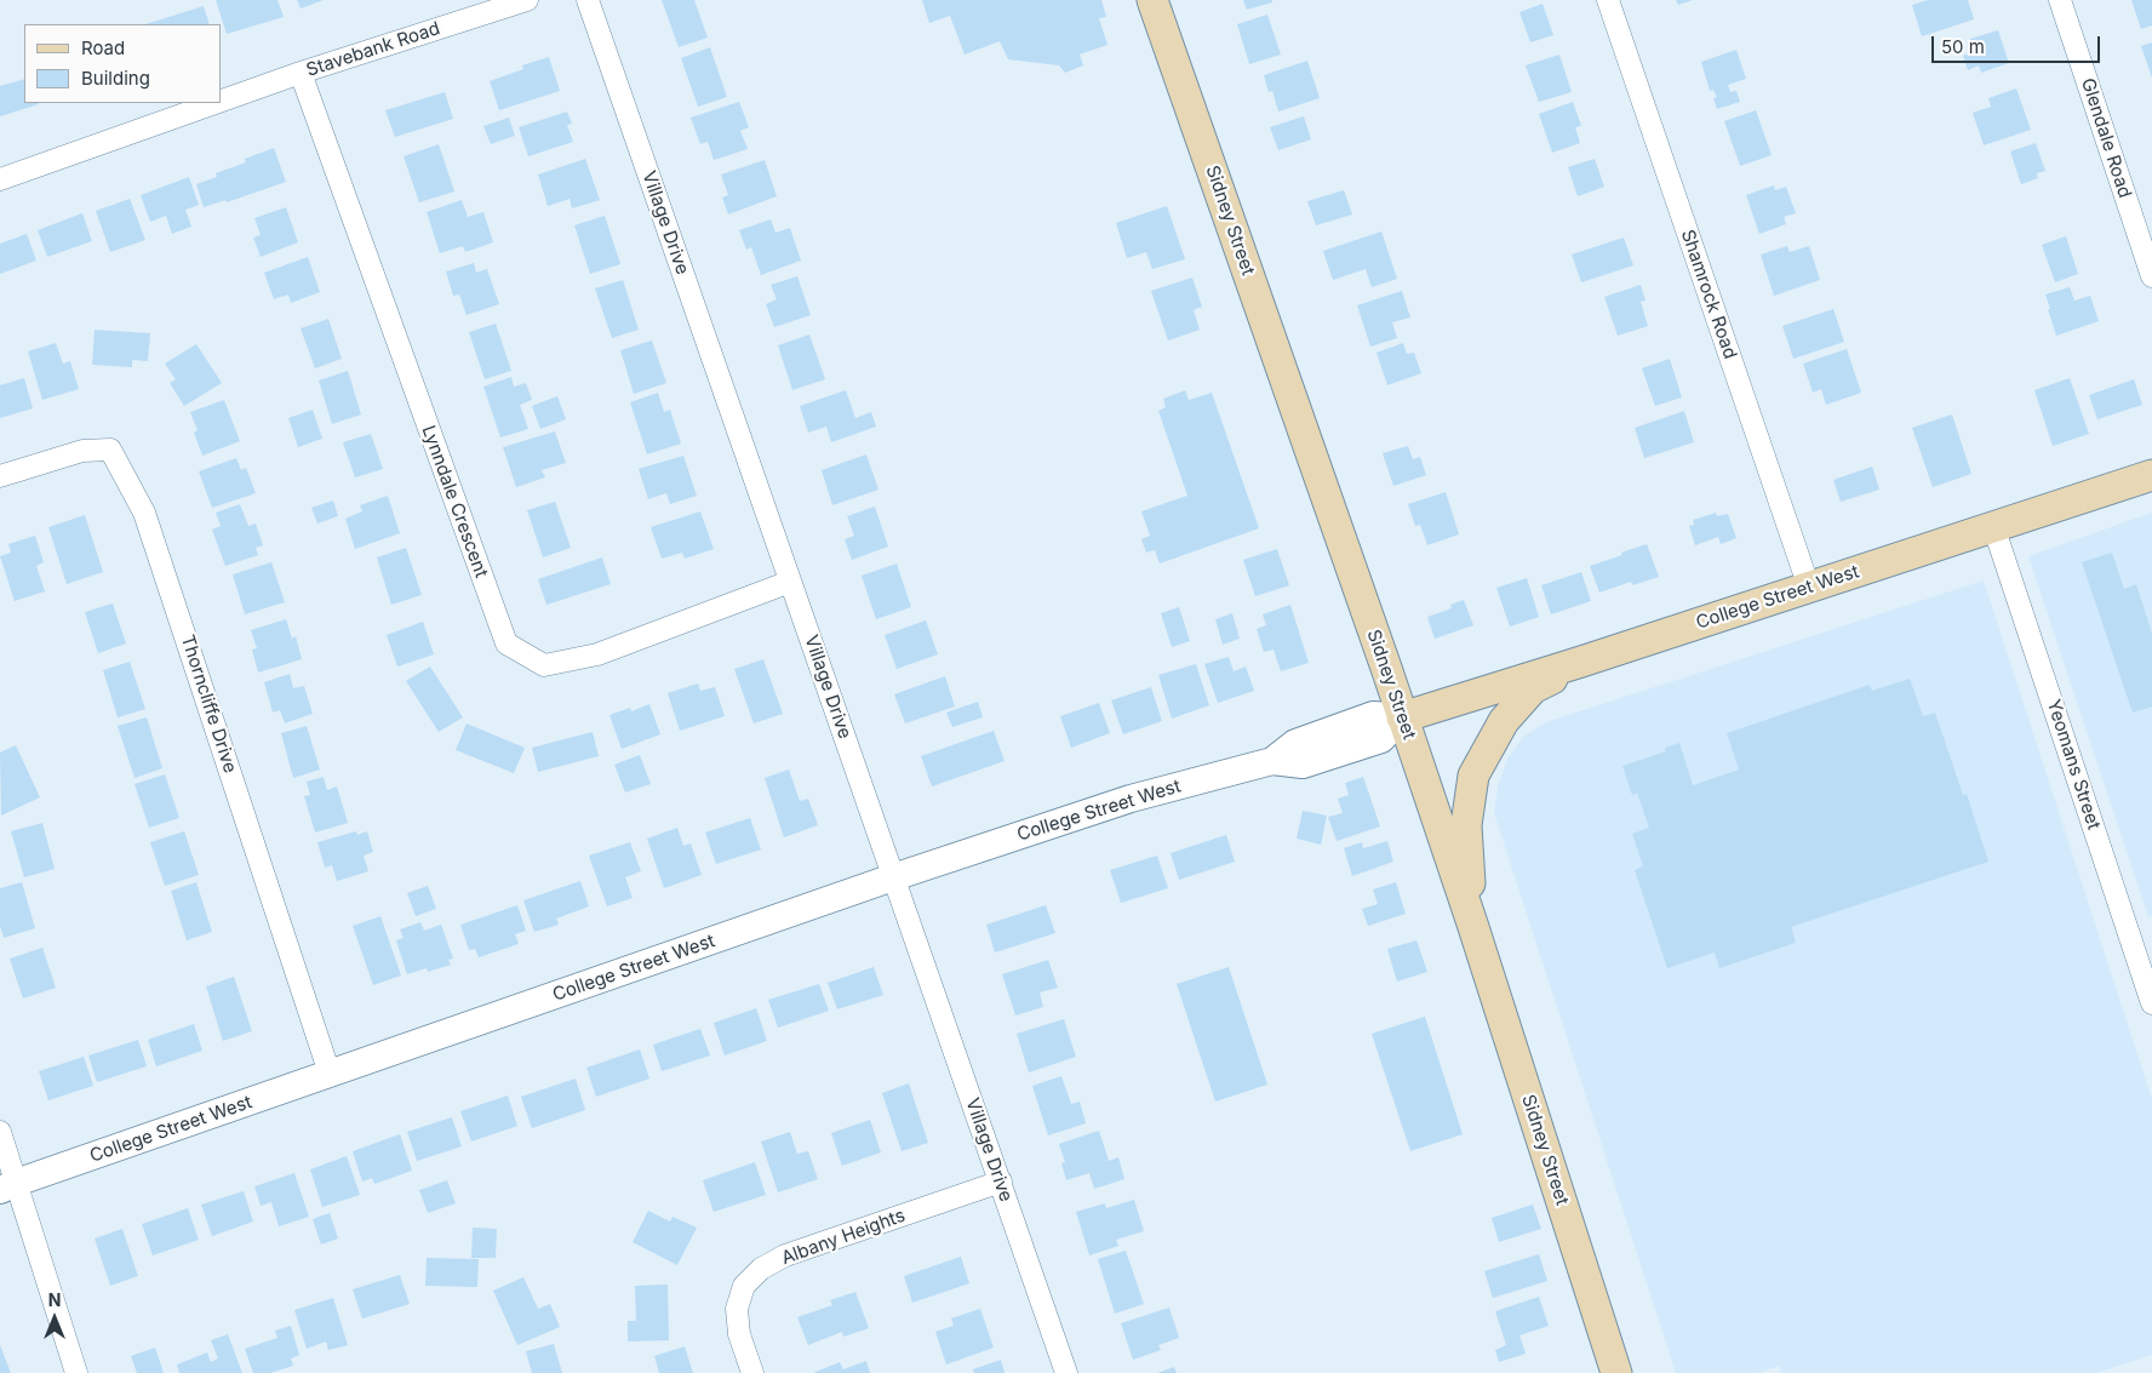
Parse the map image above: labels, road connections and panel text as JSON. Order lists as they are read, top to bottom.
{
  "streets": {
    "main road": ["Sidney Street", "College Street West"],
    "street": [
      "Stavebank Road",
      "Glendale Road",
      "Village Drive",
      "Shamrock Road",
      "Lynndale Crescent",
      "Thorncliffe Drive",
      "Yeomans Street",
      "Albany Heights"
    ]
  },
  "crossings": [
    ["Stavebank Road", "Lynndale Crescent"],
    ["Sidney Street", "College Street West"],
    ["Village Drive", "Lynndale Crescent"],
    ["Village Drive", "College Street West"],
    ["Village Drive", "Albany Heights"],
    ["Shamrock Road", "College Street West"],
    ["College Street West", "Thorncliffe Drive"],
    ["College Street West", "Yeomans Street"]
  ],
  "legend": ["Road", "Building"],
  "scale_bar": "50 m",
  "north": "top"
}
